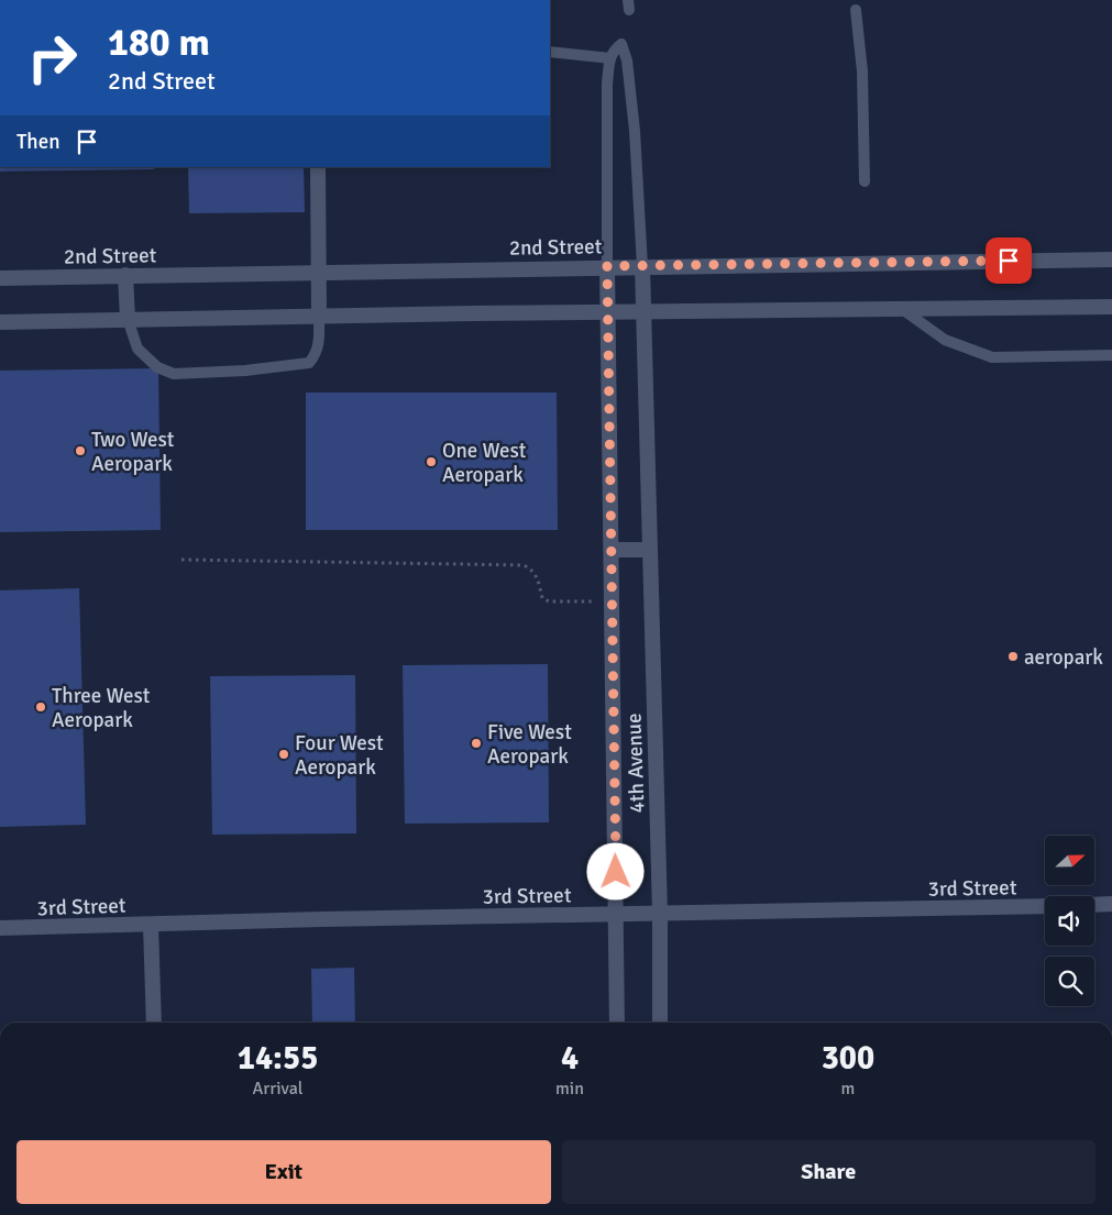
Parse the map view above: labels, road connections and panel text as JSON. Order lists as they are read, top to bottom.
{
  "streets": {
    "street": ["2nd Street", "4th Avenue", "3rd Street"]
  },
  "crossings": [
    ["2nd Street", "4th Avenue"],
    ["4th Avenue", "3rd Street"]
  ],
  "places": [
    "Two West Aeropark",
    "One West Aeropark",
    "aeropark",
    "Three West Aeropark",
    "Five West Aeropark",
    "Four West Aeropark"
  ],
  "north": "right",
  "page": {
    "turn": ["180 m", "2nd Street"],
    "then": "Then",
    "eta": [
      "14:55",
      "Arrival",
      "4",
      "min",
      "300",
      "m"
    ],
    "buttons": ["Exit", "Share"]
  }
}
